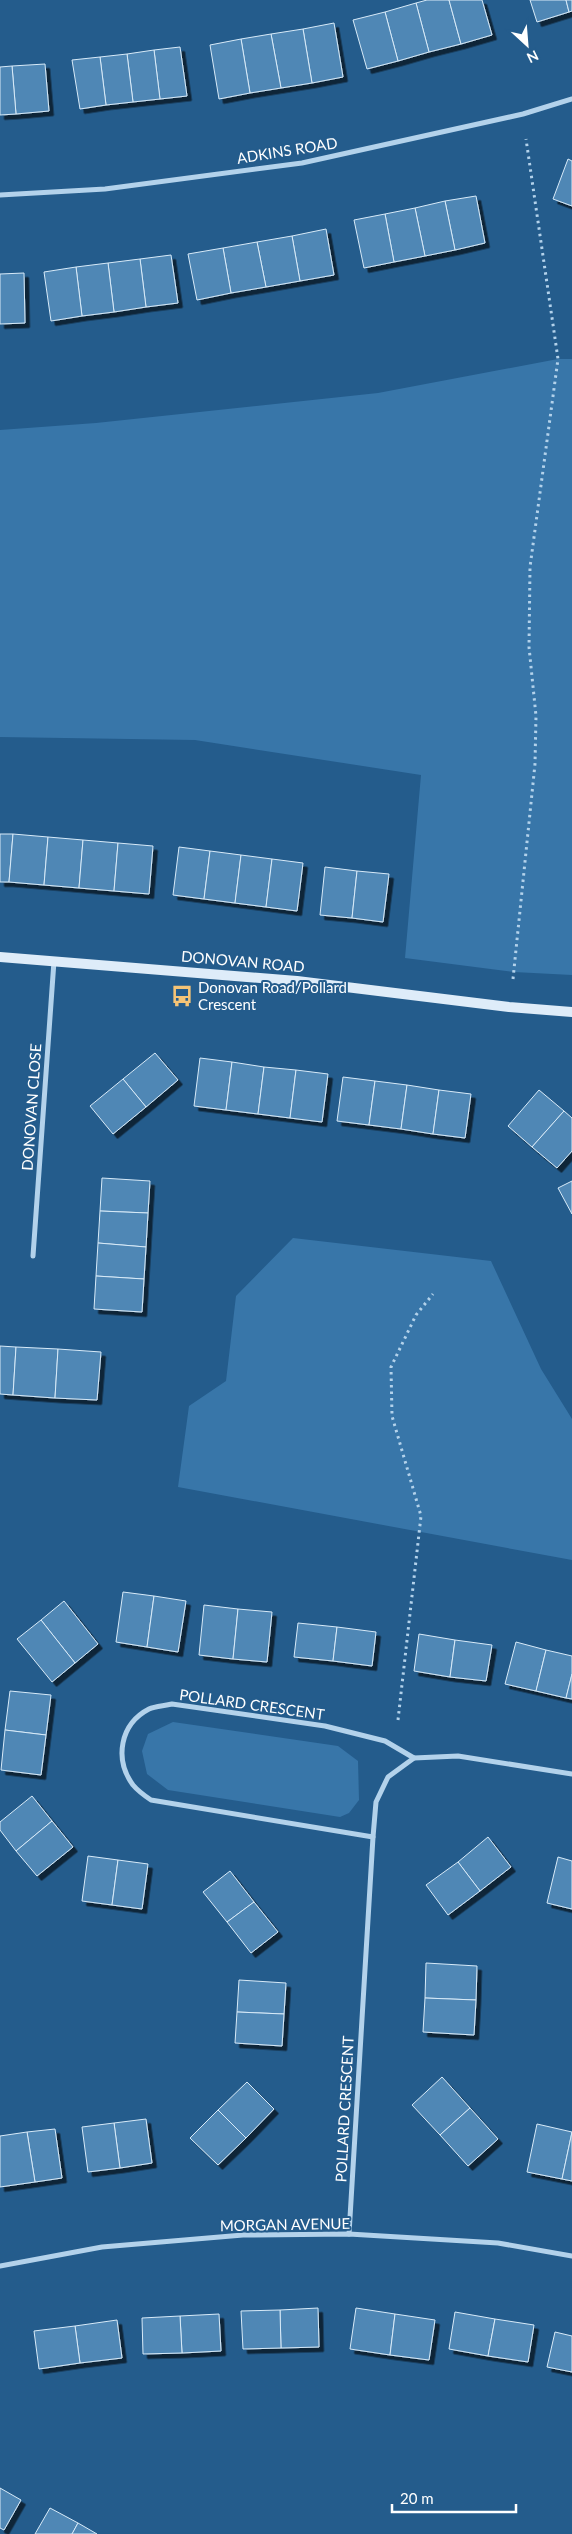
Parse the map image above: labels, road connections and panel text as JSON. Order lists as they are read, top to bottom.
{
  "streets": {
    "street": [
      "ADKINS ROAD",
      "DONOVAN ROAD",
      "DONOVAN CLOSE",
      "POLLARD CRESCENT",
      "MORGAN AVENUE"
    ]
  },
  "crossings": [
    ["DONOVAN ROAD", "DONOVAN CLOSE"],
    ["POLLARD CRESCENT", "MORGAN AVENUE"]
  ],
  "places": {
    "bus stop": ["Donovan Road/Pollard Crescent"]
  },
  "scale_bar": "20 m",
  "north": "bottom right"
}
